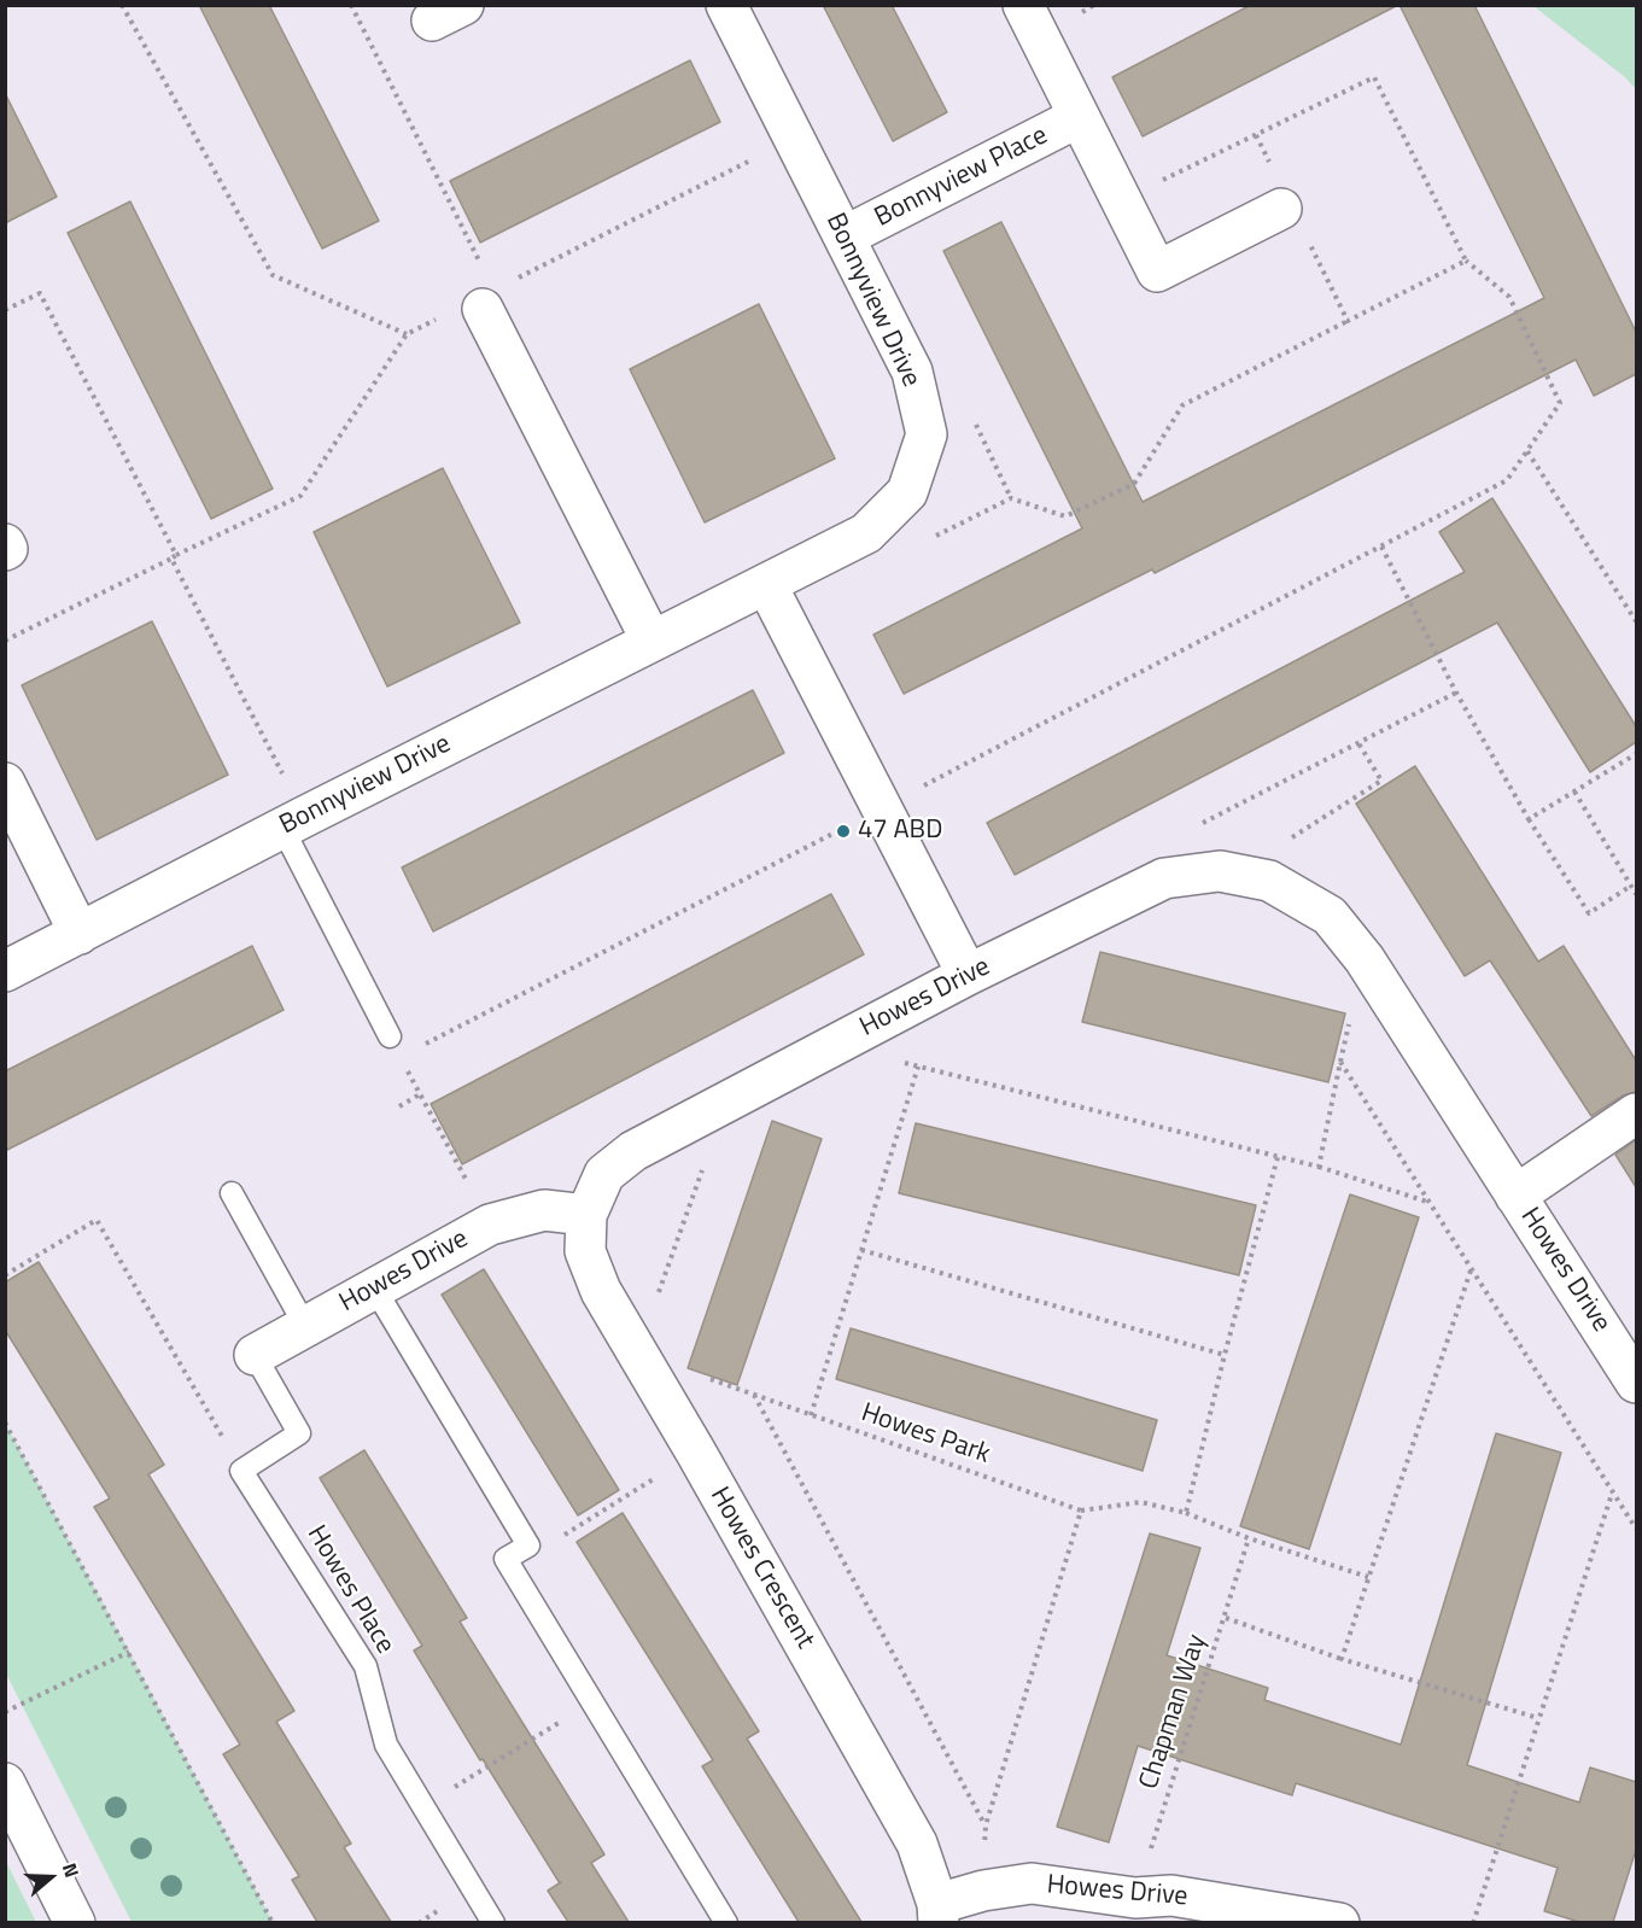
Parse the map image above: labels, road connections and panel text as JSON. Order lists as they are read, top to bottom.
{
  "streets": {
    "street": [
      "Bonnyview Place",
      "Bonnyview Drive",
      "Howes Drive",
      "Howes Crescent"
    ],
    "lane": ["Howes Place"],
    "path": ["Howes Park", "Chapman Way"]
  },
  "crossings": [
    ["Bonnyview Place", "Bonnyview Drive"],
    ["Howes Drive", "Howes Crescent"],
    ["Howes Drive", "Chapman Way"],
    ["Howes Park", "Howes Crescent"]
  ],
  "places": ["47 ABD"],
  "north": "right"
}
